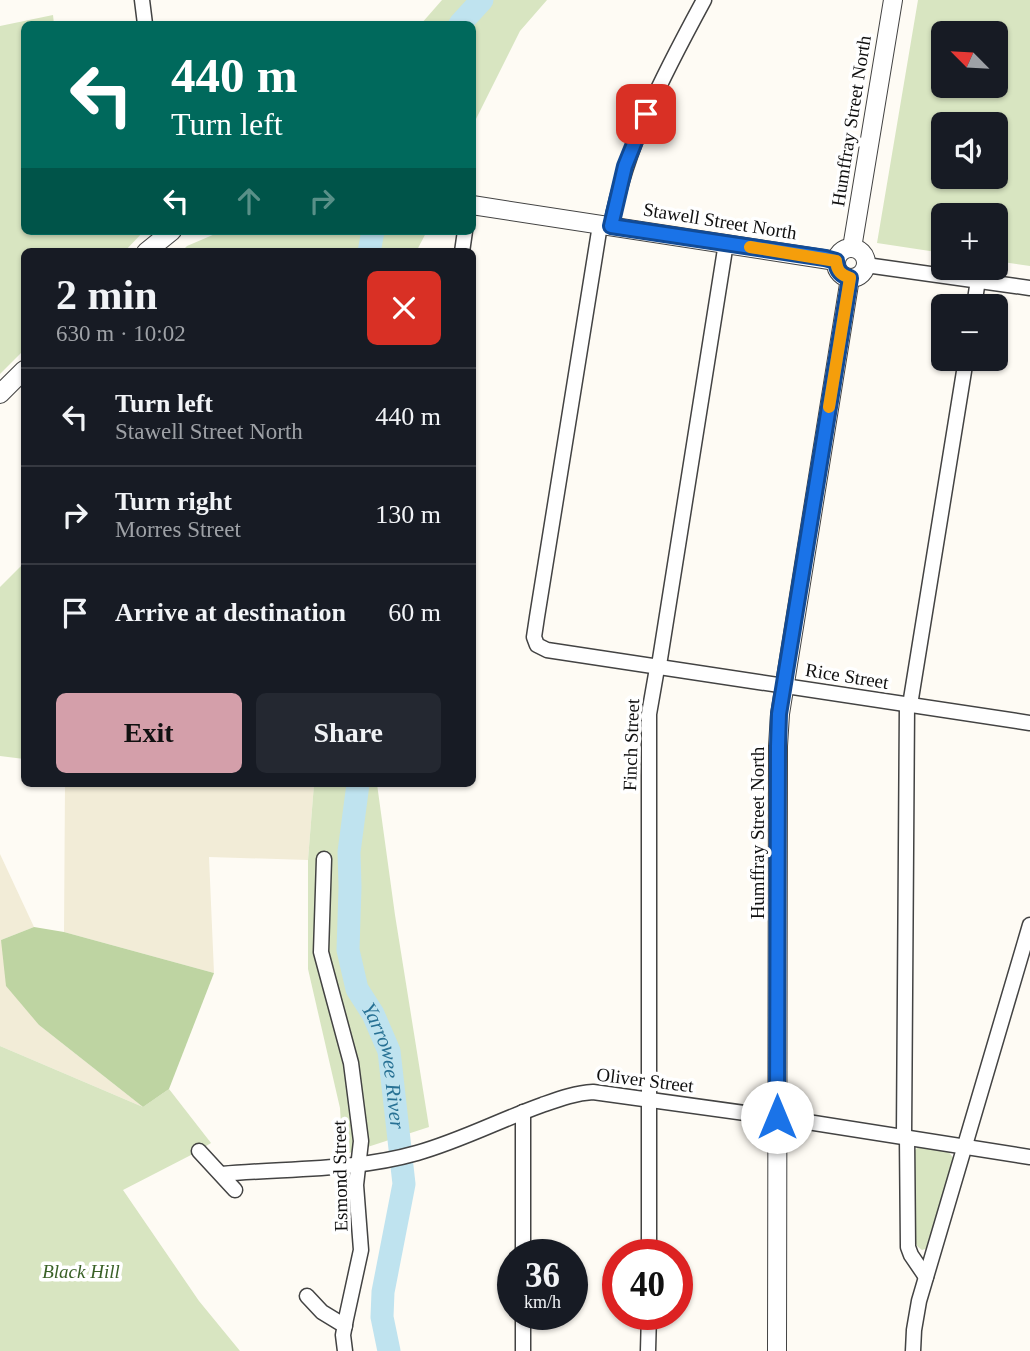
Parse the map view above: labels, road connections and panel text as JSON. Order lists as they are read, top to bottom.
{
  "streets": {
    "street": [
      "Humffray Street North",
      "Stawell Street North",
      "Rice Street",
      "Finch Street",
      "Oliver Street",
      "Esmond Street"
    ]
  },
  "crossings": [
    ["Humffray Street North", "Stawell Street North"],
    ["Humffray Street North", "Rice Street"],
    ["Humffray Street North", "Oliver Street"],
    ["Stawell Street North", "Rice Street"],
    ["Stawell Street North", "Finch Street"],
    ["Rice Street", "Finch Street"],
    ["Finch Street", "Oliver Street"],
    ["Oliver Street", "Esmond Street"]
  ],
  "water": ["Yarrowee River"],
  "parks": ["Black Hill"],
  "north": "top left",
  "page": {
    "map_buttons": ["+", "−"],
    "turn": ["440 m", "Turn left"],
    "heading": ["2 min", "630 m · 10:02"],
    "list": [
      {
        "name": "Turn left",
        "note": "Stawell Street North",
        "value": "440 m"
      },
      {
        "name": "Turn right",
        "note": "Morres Street",
        "value": "130 m"
      },
      {
        "name": "Arrive at destination",
        "value": "60 m"
      }
    ],
    "buttons": ["Exit", "Share"],
    "speed": "36 km/h",
    "limit": "40"
  }
}
